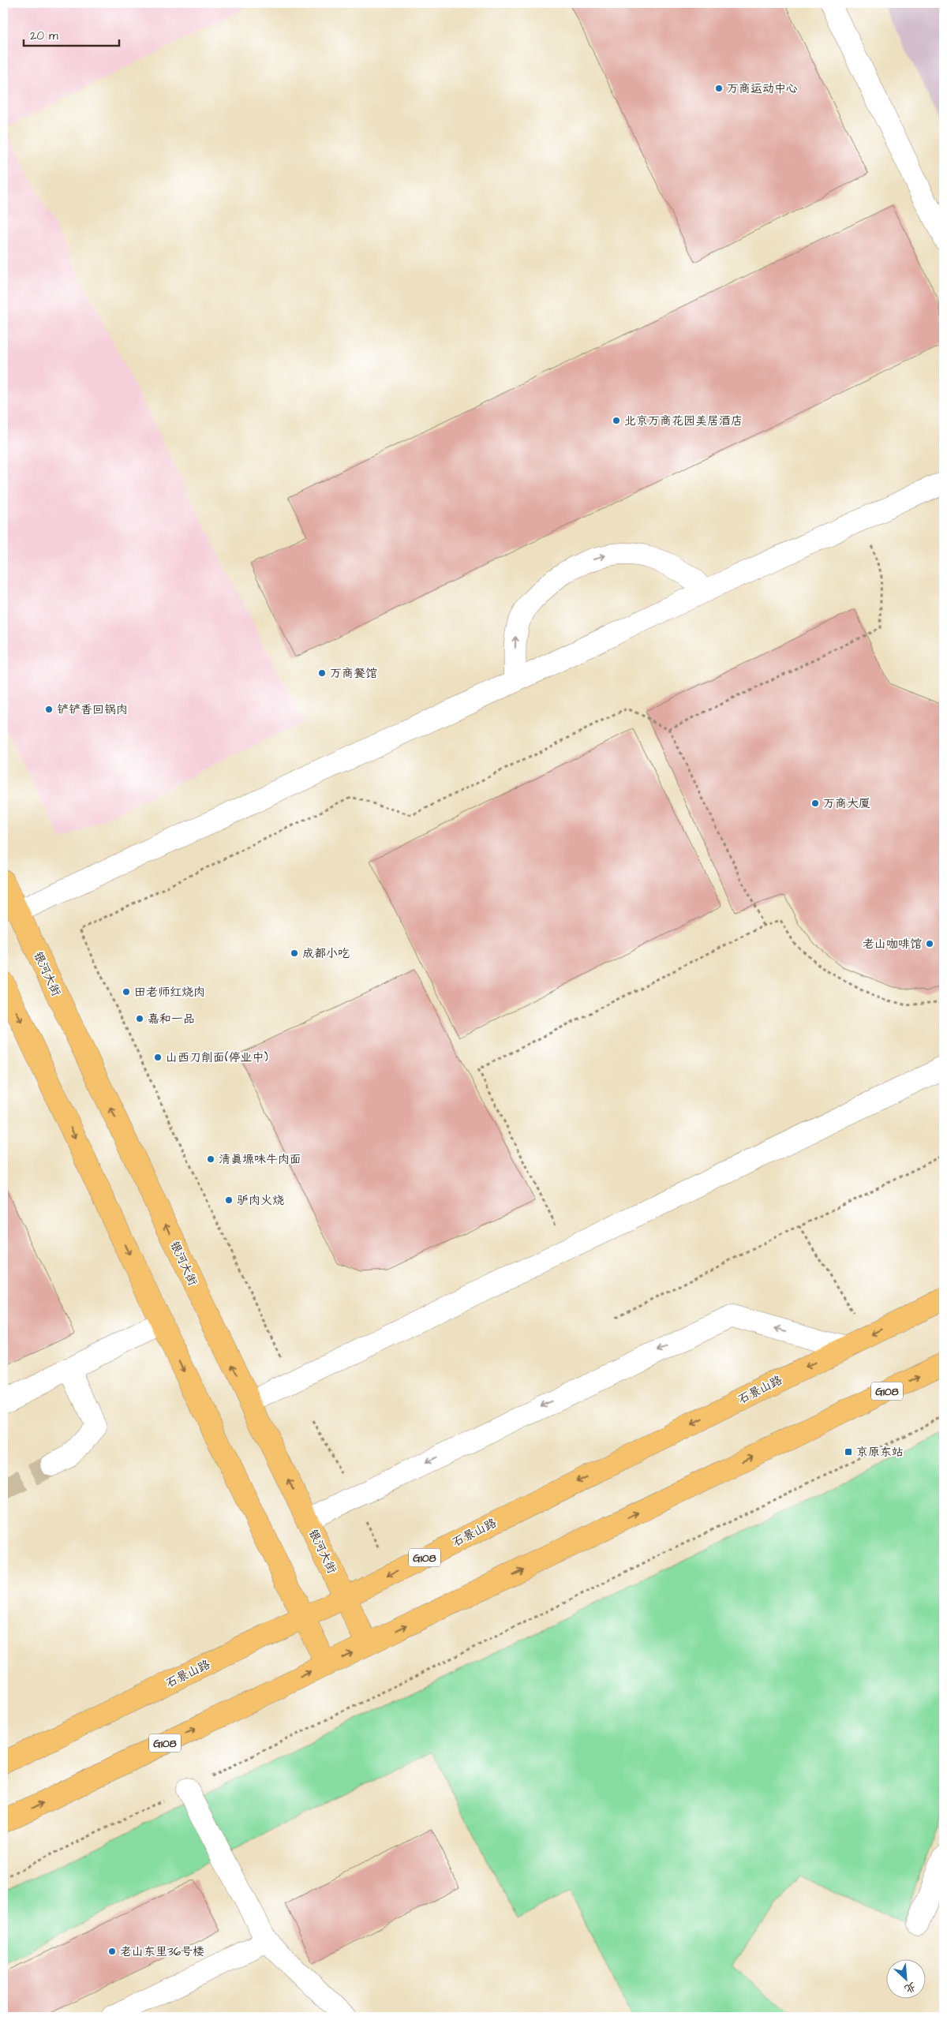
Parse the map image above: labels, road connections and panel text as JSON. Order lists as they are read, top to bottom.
{
  "streets": {
    "main road": ["银河大街", "石景山路", "G108"]
  },
  "crossings": [
    ["银河大街", "石景山路"],
    ["银河大街", "G108"]
  ],
  "places": {
    "other": [
      "万商运动中心",
      "北京万商花园美居酒店",
      "万商餐馆",
      "铲铲香回锅肉",
      "万商大厦",
      "老山咖啡馆",
      "成都小吃",
      "田老师红烧肉",
      "嘉和一品",
      "山西刀削面(停业中)",
      "清真塬味牛肉面",
      "驴肉火烧",
      "老山东里36号楼"
    ],
    "transit": ["京原东站"]
  },
  "scale_bar": "20 m",
  "north": "bottom right"
}
